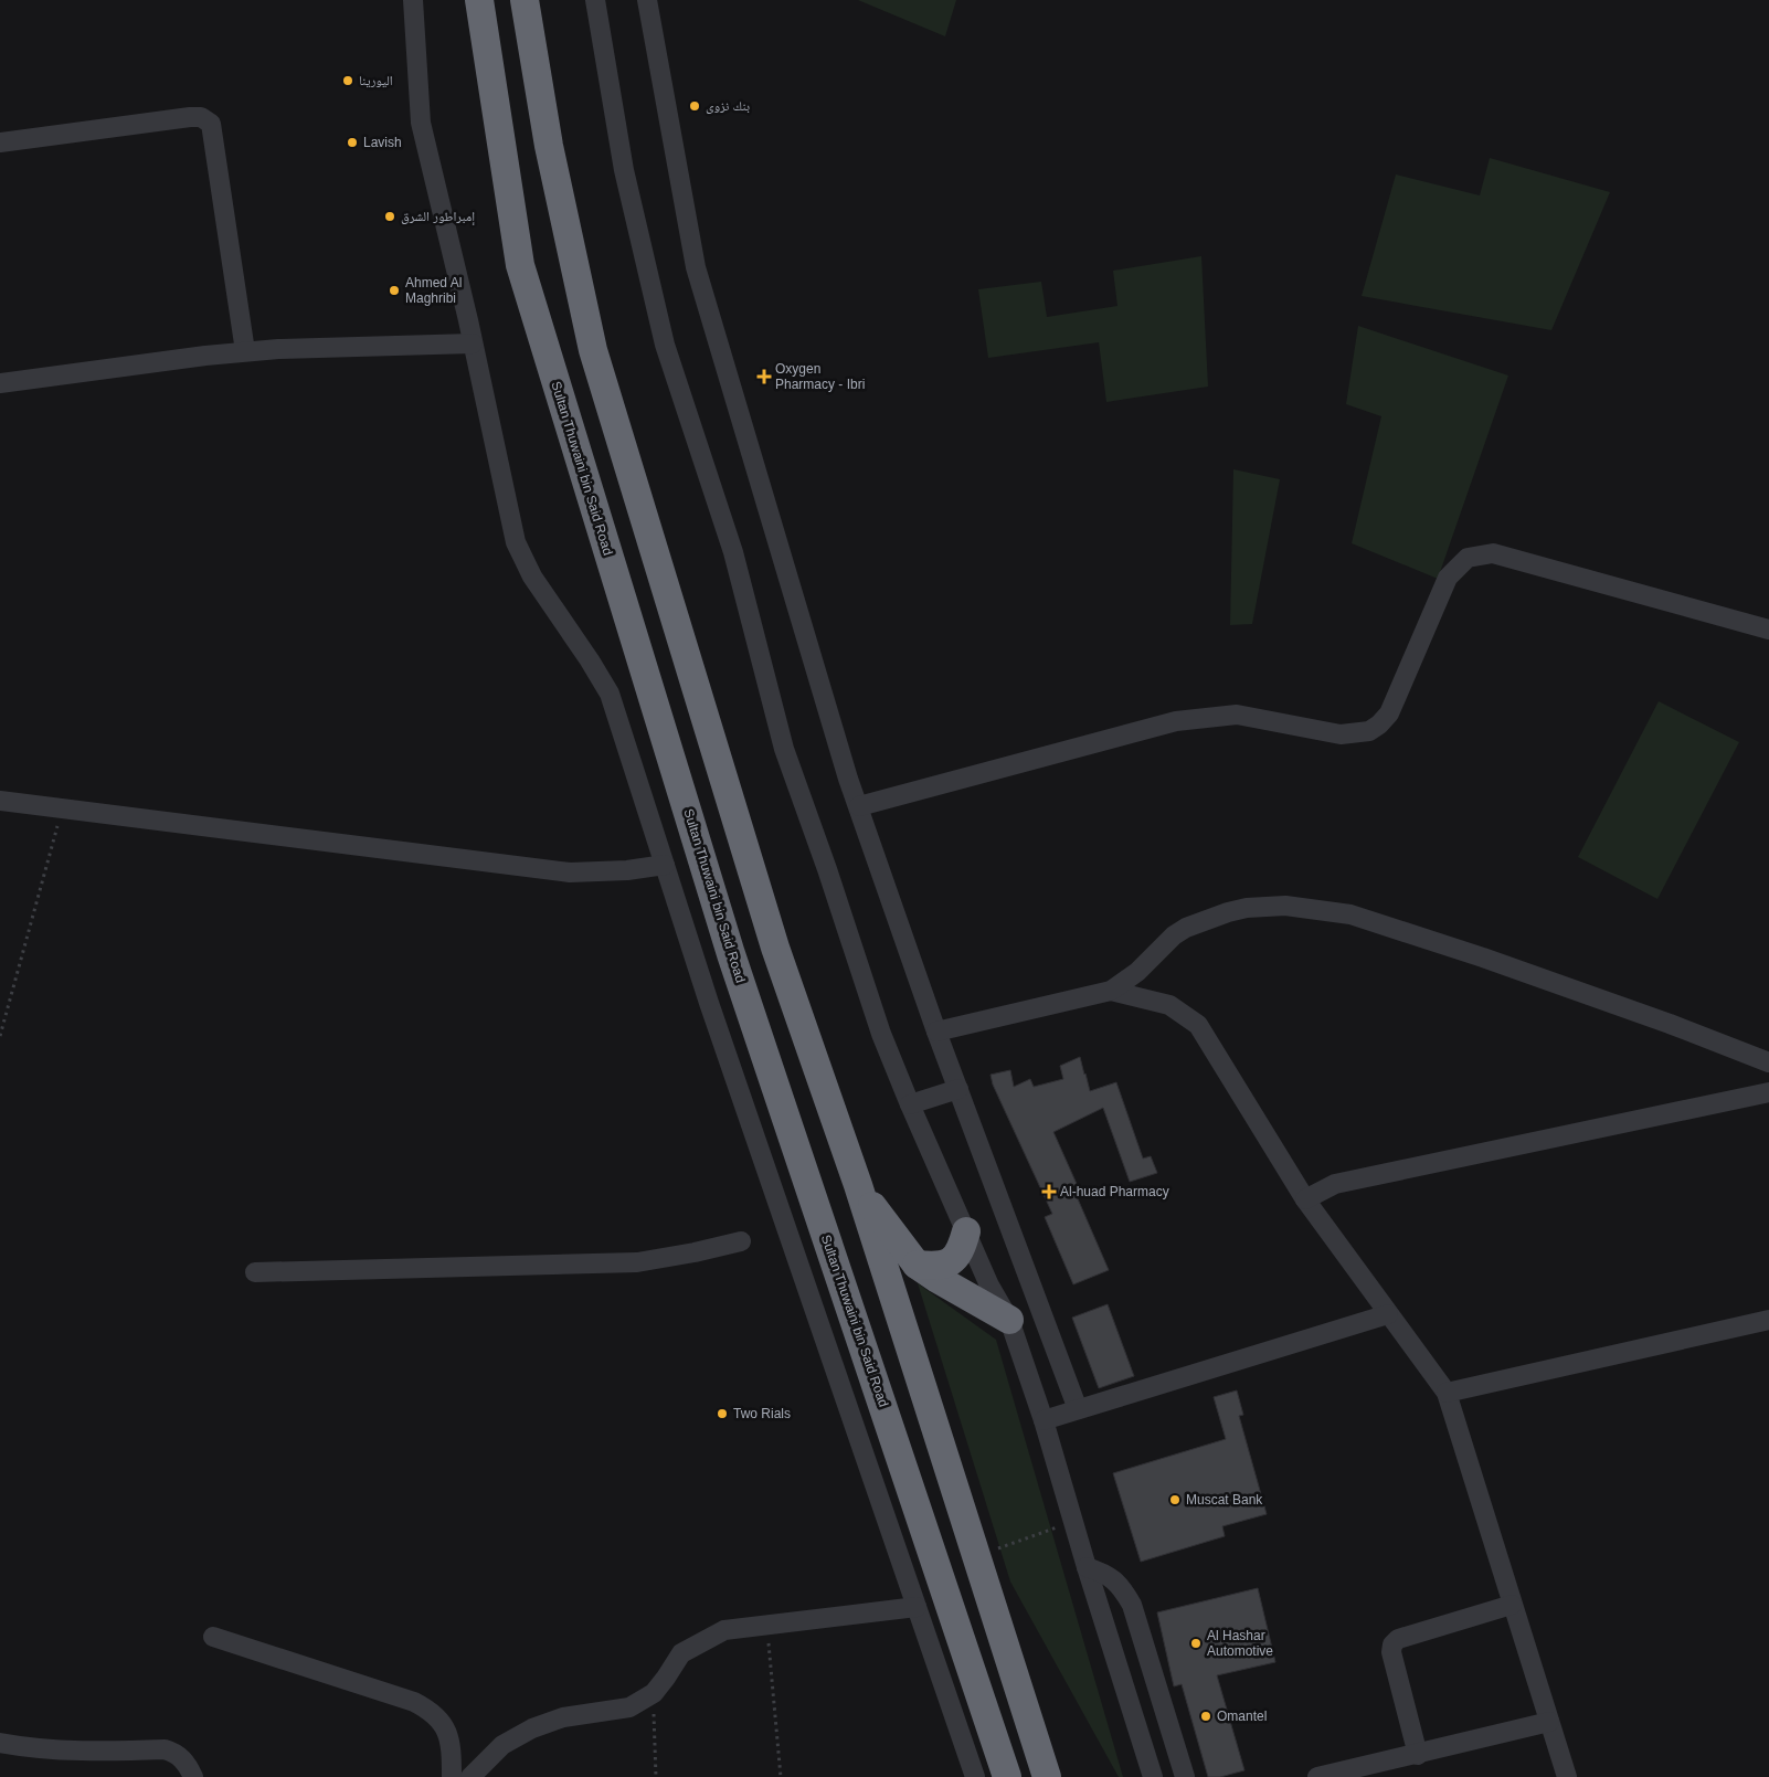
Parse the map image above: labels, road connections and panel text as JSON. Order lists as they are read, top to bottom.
{
  "streets": {
    "highway": ["Sultan Thuwaini bin Said Road"]
  },
  "places": {
    "other": [
      "اليورينا",
      "بنك نزوى",
      "Lavish",
      "إمبراطور الشرق",
      "Ahmed Al Maghribi",
      "Two Rials",
      "Muscat Bank",
      "Al Hashar Automotive",
      "Omantel"
    ],
    "health": ["Oxygen Pharmacy - Ibri", "Al-huad Pharmacy"]
  }
}
